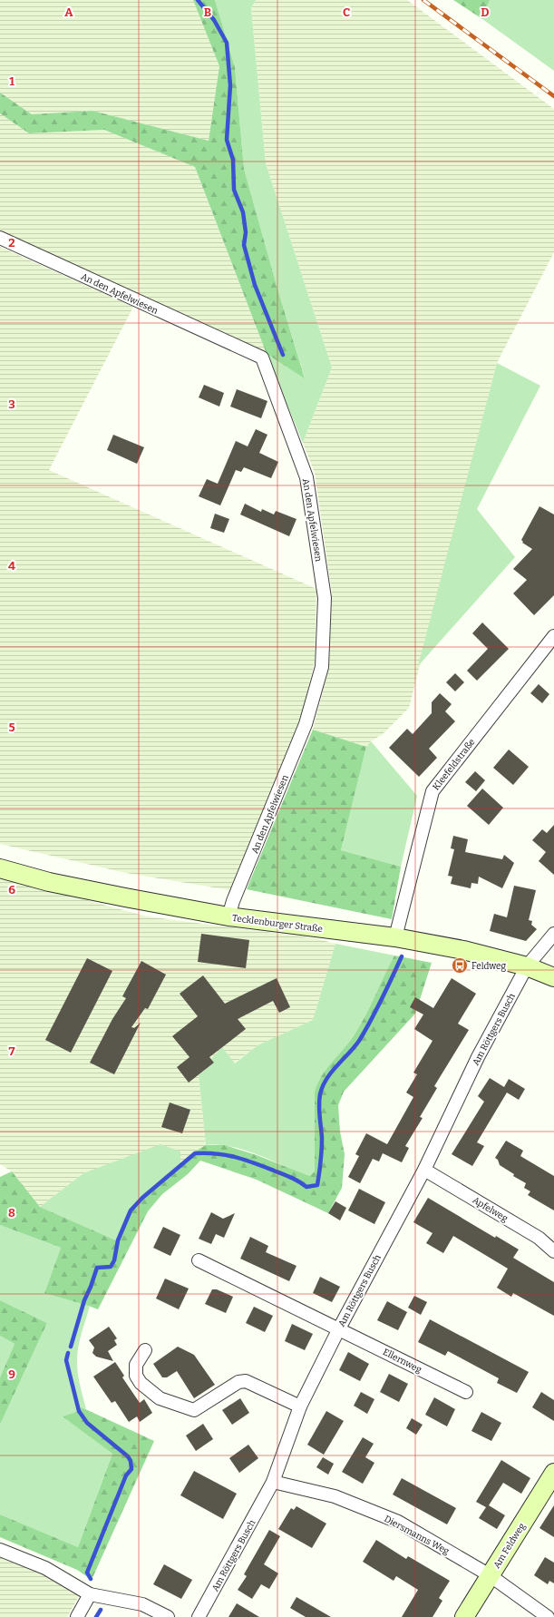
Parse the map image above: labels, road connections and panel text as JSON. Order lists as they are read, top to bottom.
{
  "streets": {
    "street": [
      "An den Apfelwiesen",
      "Kleefeldstraße",
      "Tecklenburger Straße",
      "Am Röttgers Busch",
      "Apfelweg",
      "Ellernweg",
      "Diersmanns Weg",
      "Am Feldweg"
    ]
  },
  "crossings": [
    ["An den Apfelwiesen", "Tecklenburger Straße"],
    ["Kleefeldstraße", "Tecklenburger Straße"],
    ["Tecklenburger Straße", "Am Röttgers Busch"],
    ["Am Röttgers Busch", "Apfelweg"],
    ["Am Röttgers Busch", "Ellernweg"],
    ["Am Röttgers Busch", "Diersmanns Weg"],
    ["Diersmanns Weg", "Am Feldweg"]
  ],
  "places": {
    "bus stop": ["Feldweg"]
  },
  "grid": {
    "columns": [
      "A",
      "B",
      "C",
      "D"
    ],
    "rows": [
      "1",
      "2",
      "3",
      "4",
      "5",
      "6",
      "7",
      "8",
      "9"
    ]
  }
}
